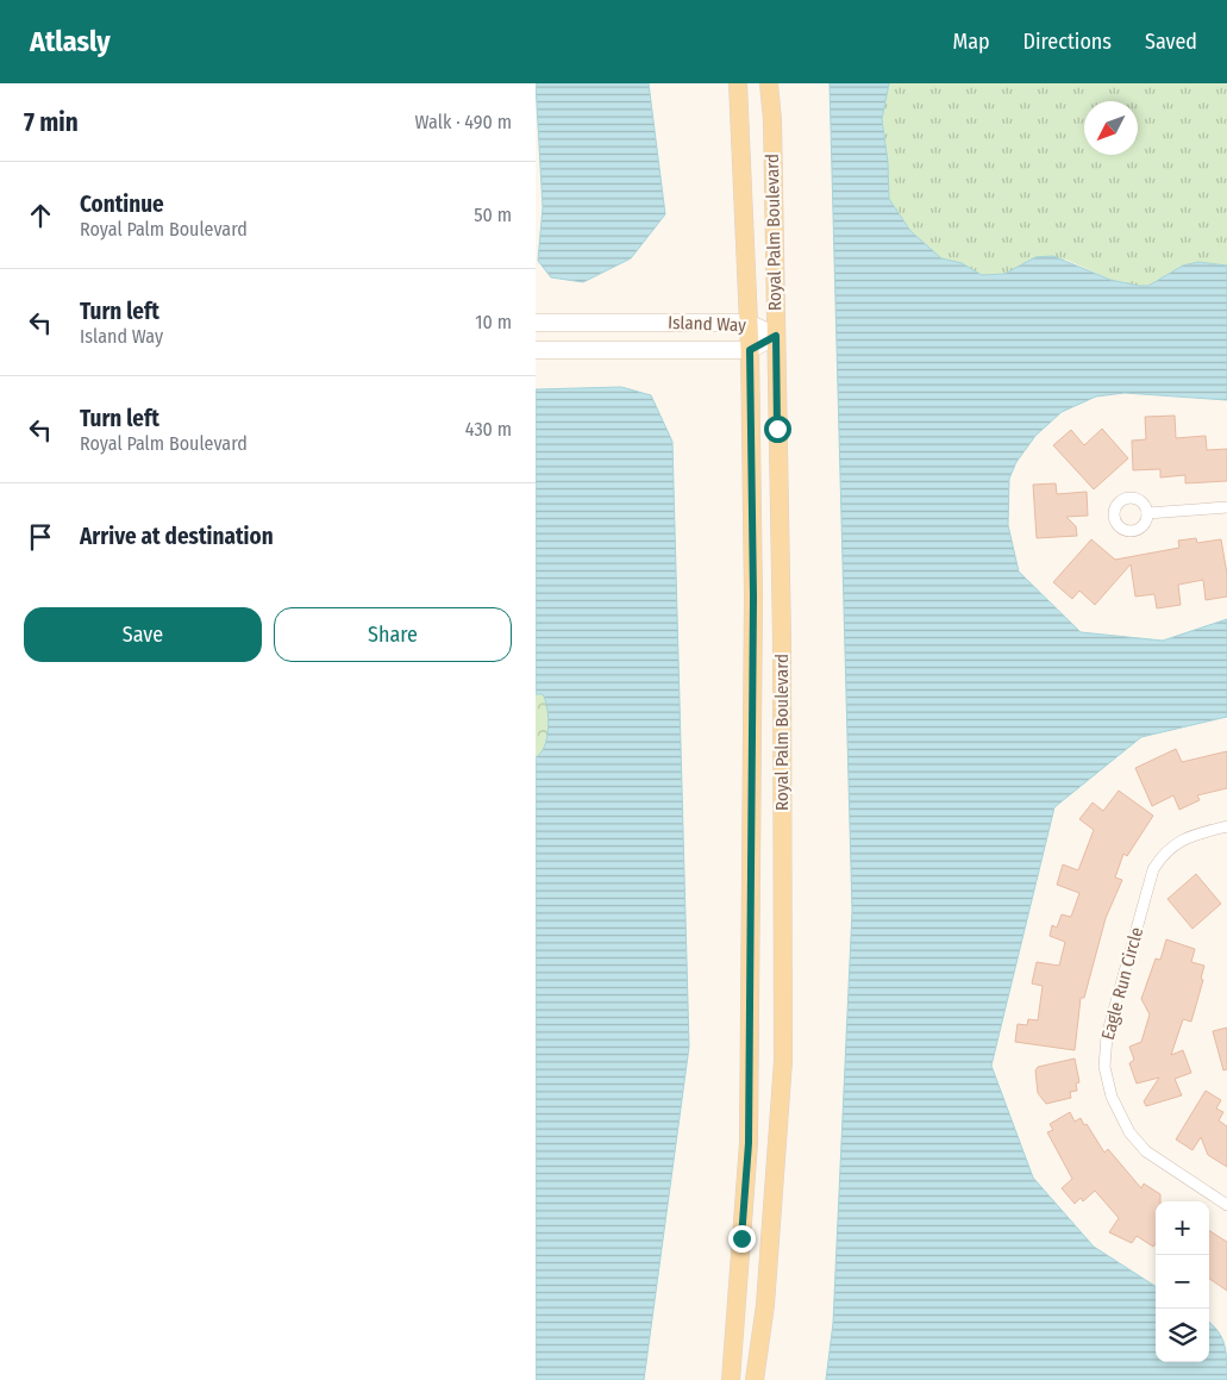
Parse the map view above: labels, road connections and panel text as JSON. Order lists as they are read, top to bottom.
{
  "streets": {
    "main road": ["Royal Palm Boulevard"],
    "street": ["Island Way", "Eagle Run Circle"]
  },
  "crossings": [
    ["Royal Palm Boulevard", "Island Way"]
  ],
  "north": "bottom left",
  "page": {
    "header": "Atlasly",
    "nav": ["Map", "Directions", "Saved"],
    "heading": ["7 min", "Walk · 490 m"],
    "list": [
      ["Continue", "Royal Palm Boulevard", "50 m"],
      ["Turn left", "Island Way", "10 m"],
      ["Turn left", "Royal Palm Boulevard", "430 m"],
      "Arrive at destination"
    ],
    "buttons": ["Save", "Share"],
    "map_buttons": ["+", "−"]
  }
}
